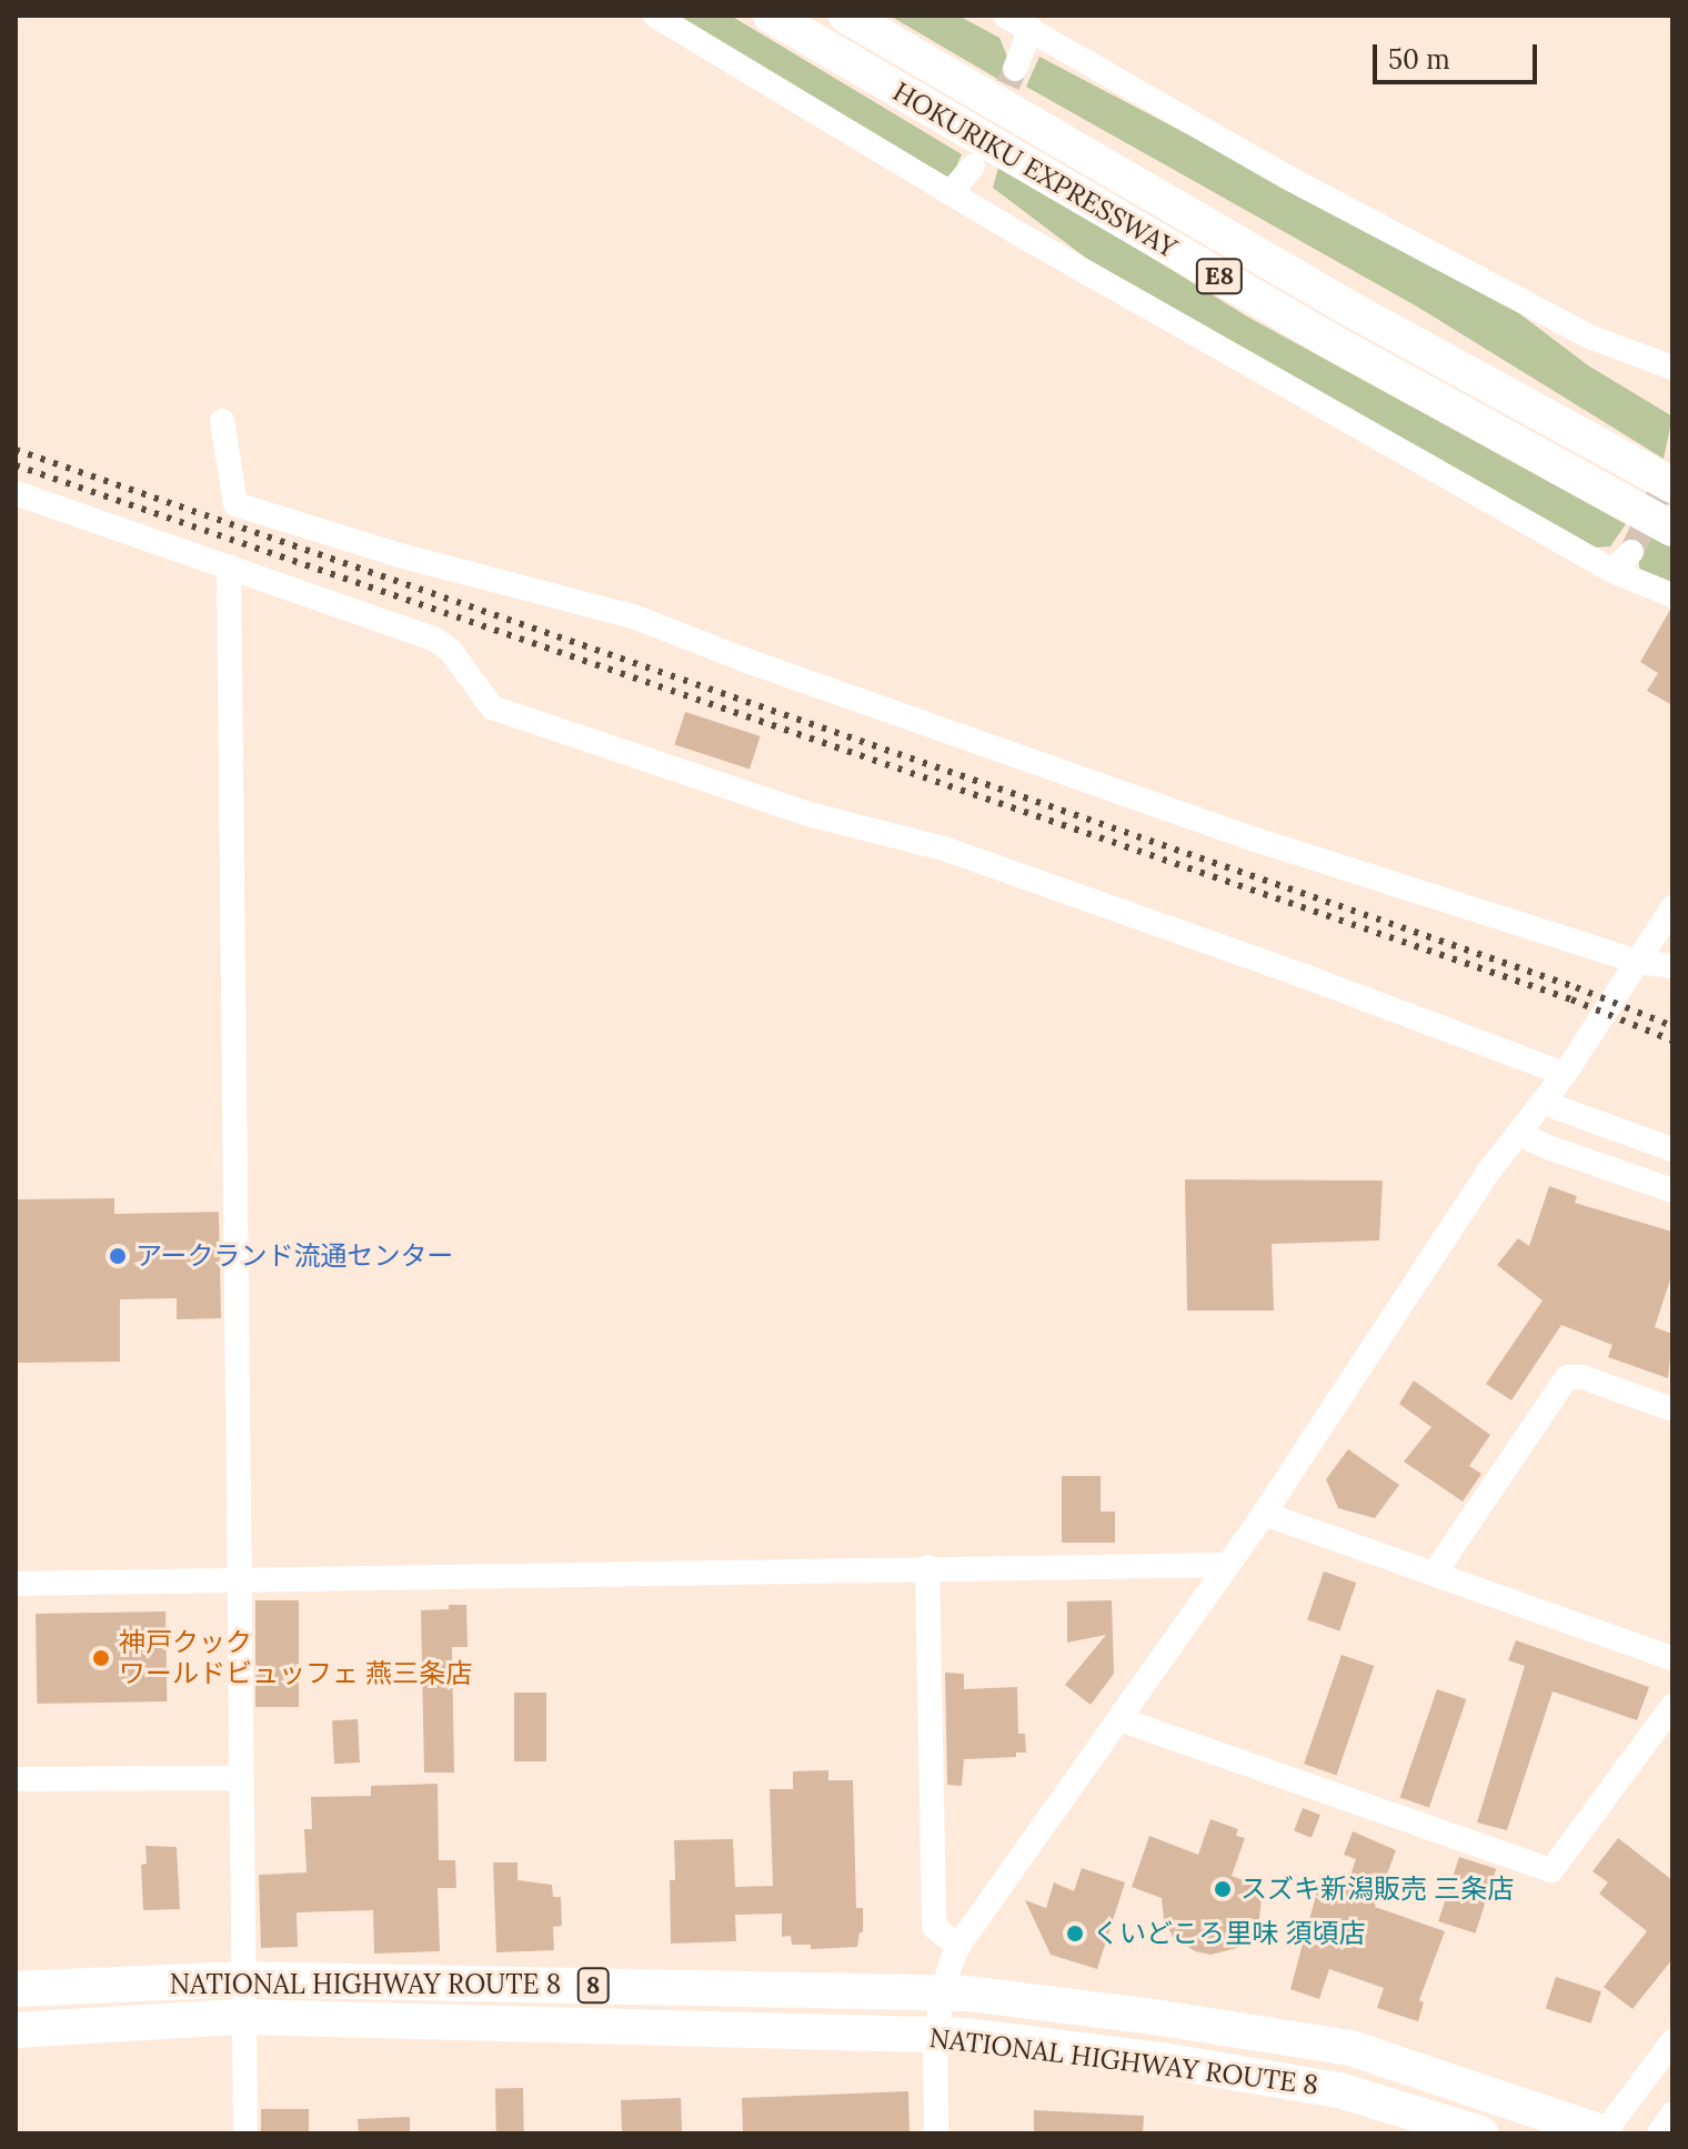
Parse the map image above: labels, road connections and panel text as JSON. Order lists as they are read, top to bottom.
{
  "streets": {
    "highway": [
      "HOKURIKU EXPRESSWAY",
      "E8",
      "NATIONAL HIGHWAY ROUTE 8",
      "8"
    ]
  },
  "places": [
    "アークランド流通センター",
    "神戸クック ワールドビュッフェ 燕三条店",
    "スズキ新潟販売 三条店",
    "くいどころ里味 須頃店"
  ],
  "scale_bar": "50 m"
}
